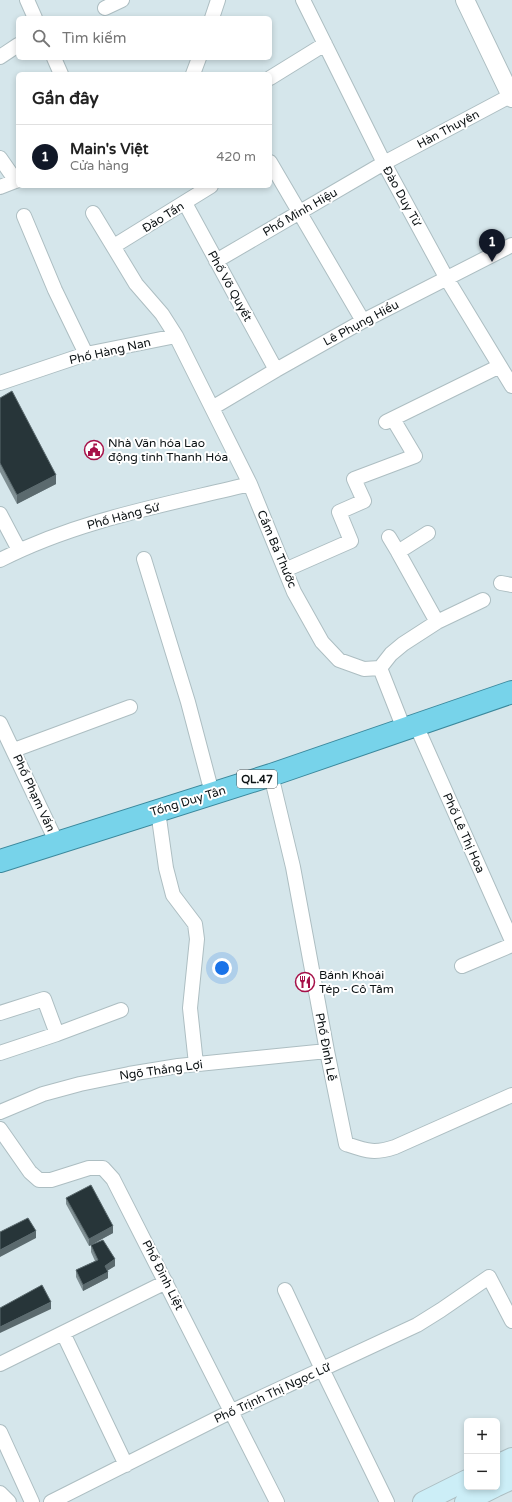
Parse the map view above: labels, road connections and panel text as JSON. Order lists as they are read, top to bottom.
{
  "streets": {
    "highway": ["QL.47", "Tống Duy Tân"],
    "street": [
      "Hàn Thuyên",
      "Đào Duy Từ",
      "Phố Minh Hiệu",
      "Đào Tấn",
      "Phố Võ Quyết",
      "Lê Phụng Hiểu",
      "Phố Hàng Nan",
      "Phố Hàng Sứ",
      "Cầm Bá Thước",
      "Phố Phạm Vấn",
      "Phố Lê Thị Hoa",
      "Phố Đinh Lễ",
      "Ngõ Thắng Lợi",
      "Phố Đinh Liệt",
      "Phố Trịnh Thị Ngọc Lữ"
    ]
  },
  "crossings": [
    ["Hàn Thuyên", "Đào Duy Từ"],
    ["Hàn Thuyên", "Phố Minh Hiệu"],
    ["Đào Duy Từ", "Phố Minh Hiệu"],
    ["Đào Duy Từ", "Lê Phụng Hiểu"],
    ["Phố Minh Hiệu", "Phố Võ Quyết"],
    ["Đào Tấn", "Phố Võ Quyết"],
    ["Đào Tấn", "Cầm Bá Thước"],
    ["Phố Võ Quyết", "Lê Phụng Hiểu"],
    ["Lê Phụng Hiểu", "Cầm Bá Thước"],
    ["Phố Hàng Nan", "Cầm Bá Thước"],
    ["Phố Hàng Sứ", "Cầm Bá Thước"],
    ["Phố Phạm Vấn", "Tống Duy Tân"],
    ["Tống Duy Tân", "Phố Lê Thị Hoa"],
    ["Tống Duy Tân", "Phố Đinh Lễ"],
    ["Phố Đinh Lễ", "Ngõ Thắng Lợi"],
    ["Phố Đinh Liệt", "Phố Trịnh Thị Ngọc Lữ"]
  ],
  "places": {
    "public building": ["Nhà Văn hóa Lao động tỉnh Thanh Hóa"],
    "restaurant": ["Bánh Khoái Tép - Cô Tâm"]
  },
  "page": {
    "search": "Tìm kiếm",
    "heading": "Gần đây",
    "list": [
      {
        "mark": "1",
        "name": "Main's Việt",
        "note": "Cửa hàng",
        "value": "420 m"
      }
    ],
    "pins": "1",
    "map_buttons": ["+", "−"]
  }
}
